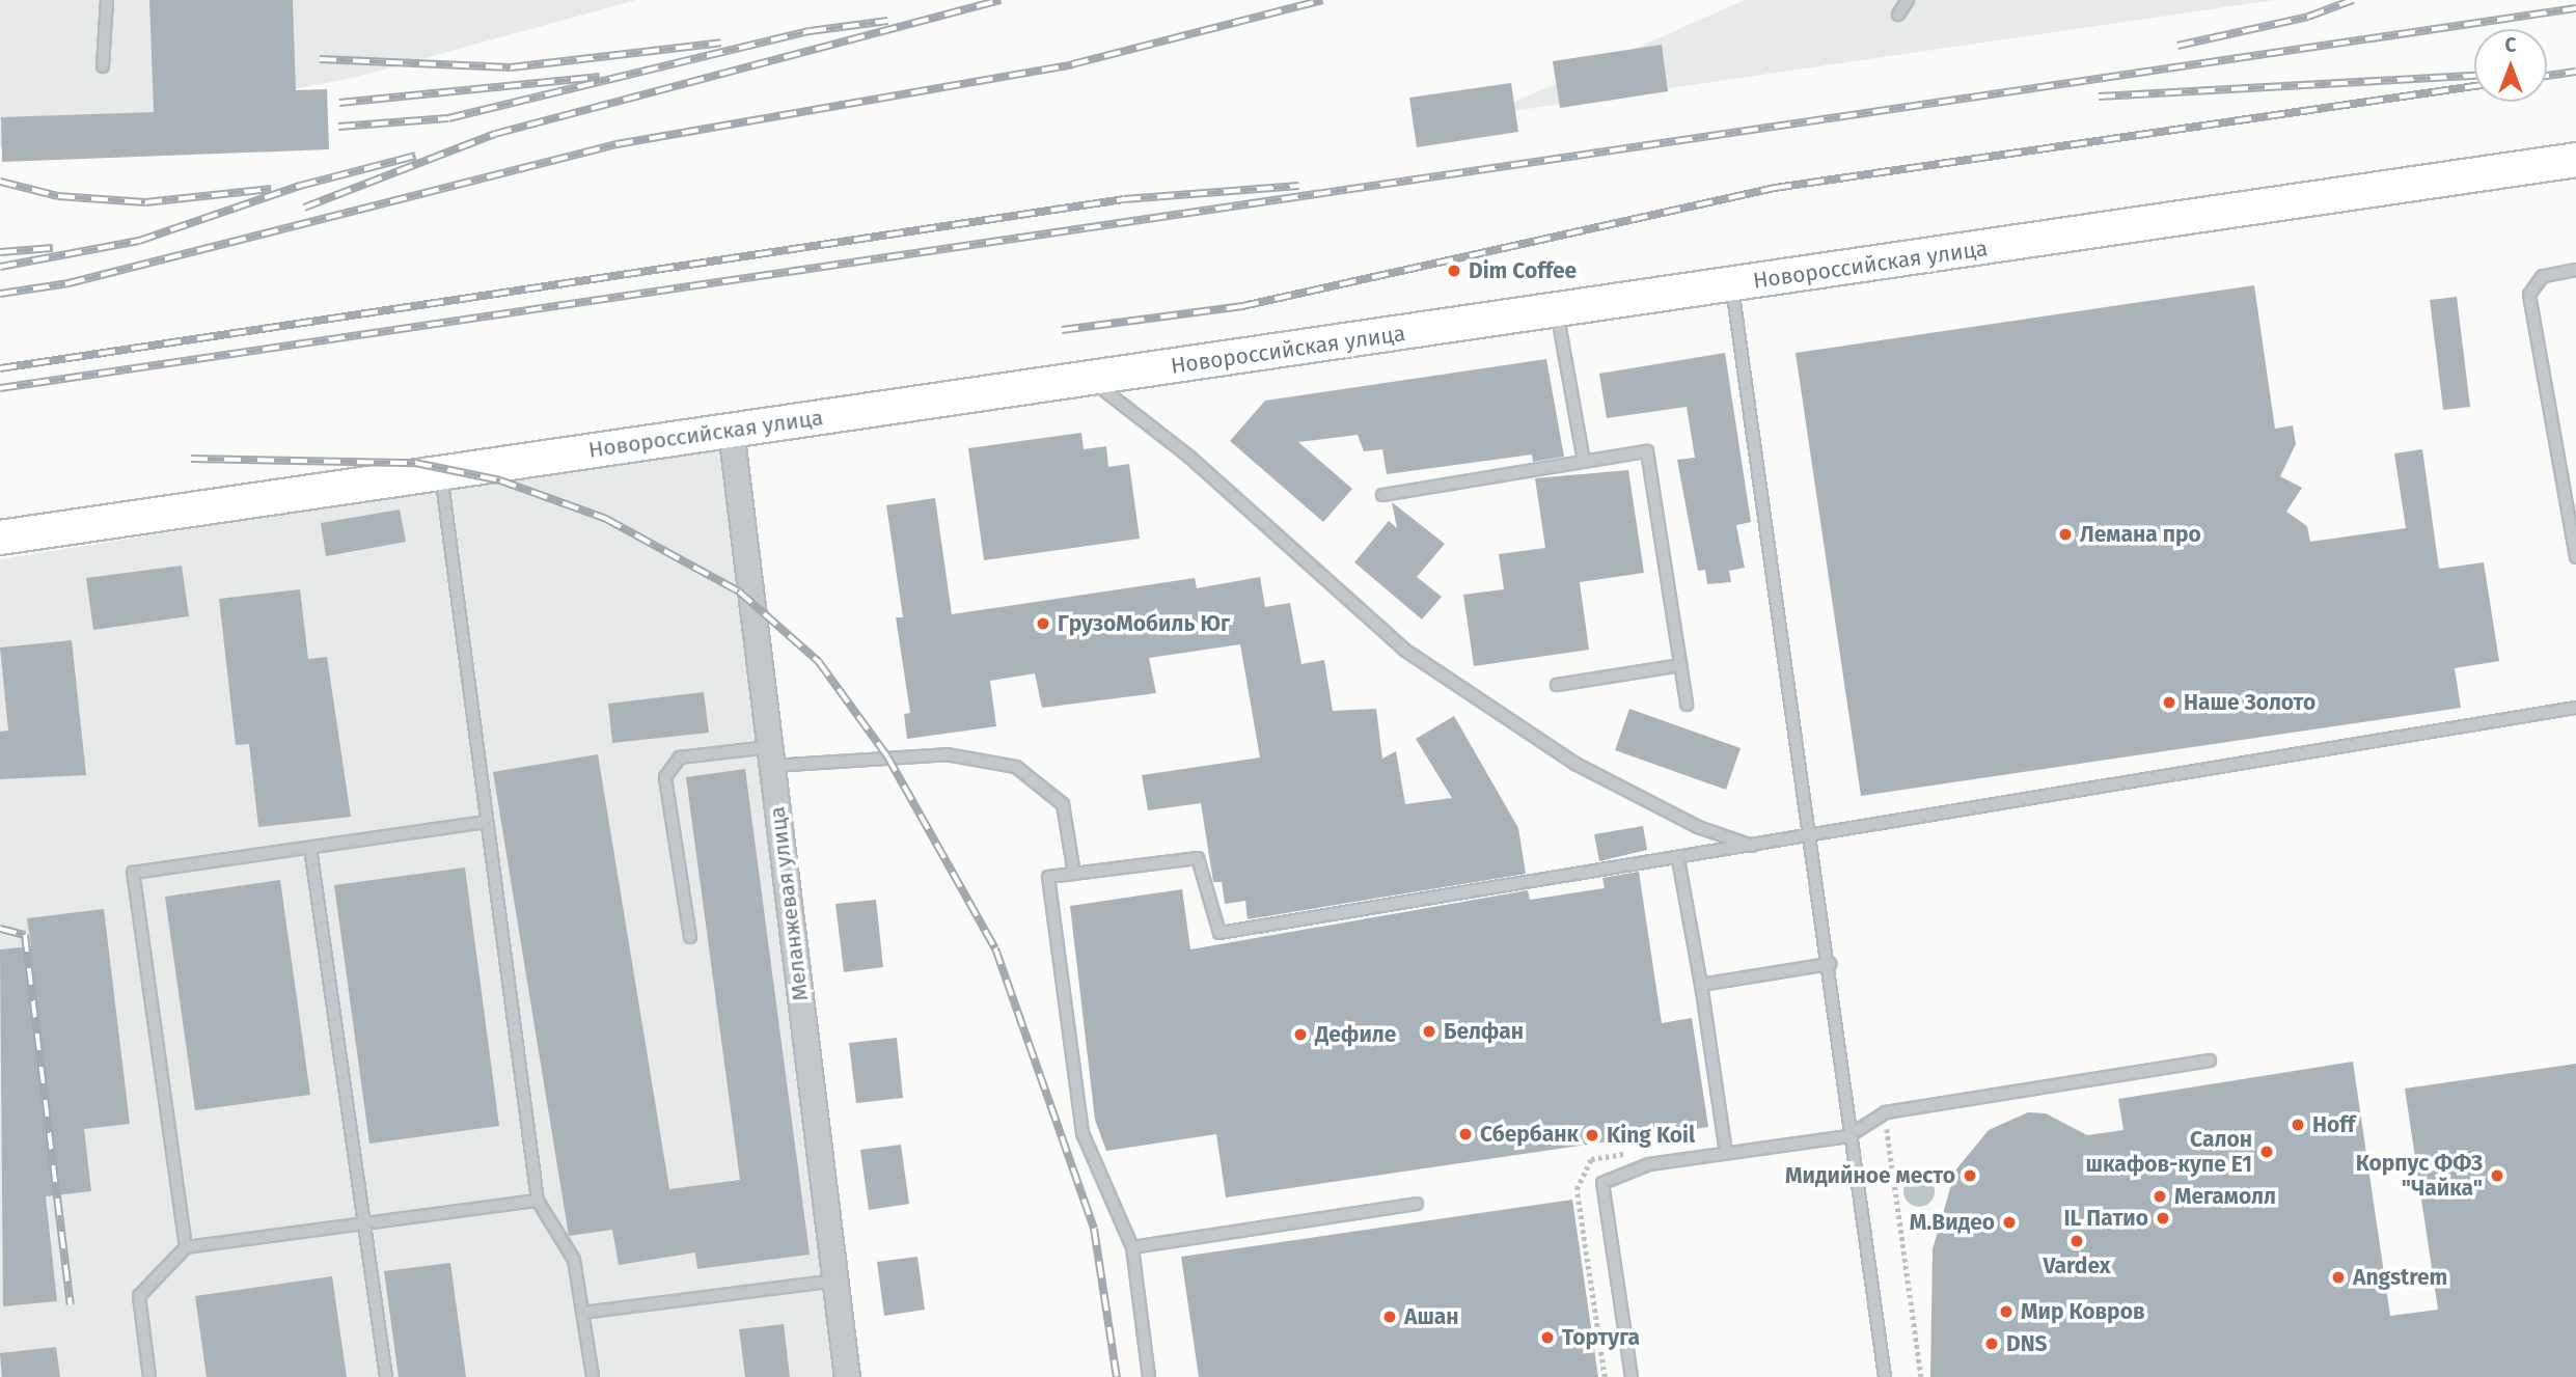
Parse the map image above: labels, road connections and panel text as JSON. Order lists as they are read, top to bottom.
{
  "streets": {
    "main road": ["Новороссийская улица"],
    "street": ["Меланжевая улица"]
  },
  "crossings": [
    ["Новороссийская улица", "Меланжевая улица"]
  ],
  "places": [
    "Dim Coffee",
    "Лемана про",
    "ГрузоМобиль Юг",
    "Наше Золото",
    "Белфан",
    "Дефиле",
    "Hoff",
    "Сбербанк",
    "King Koil",
    "Салон шкафов-купе Е1",
    "Мидийное место",
    "Корпус ФФЗ \"Чайка\"",
    "Мегамолл",
    "IL Патио",
    "М.Видео",
    "Vardex",
    "Angstrem",
    "Мир Ковров",
    "Ашан",
    "Тортуга",
    "DNS"
  ],
  "north": "top"
}
